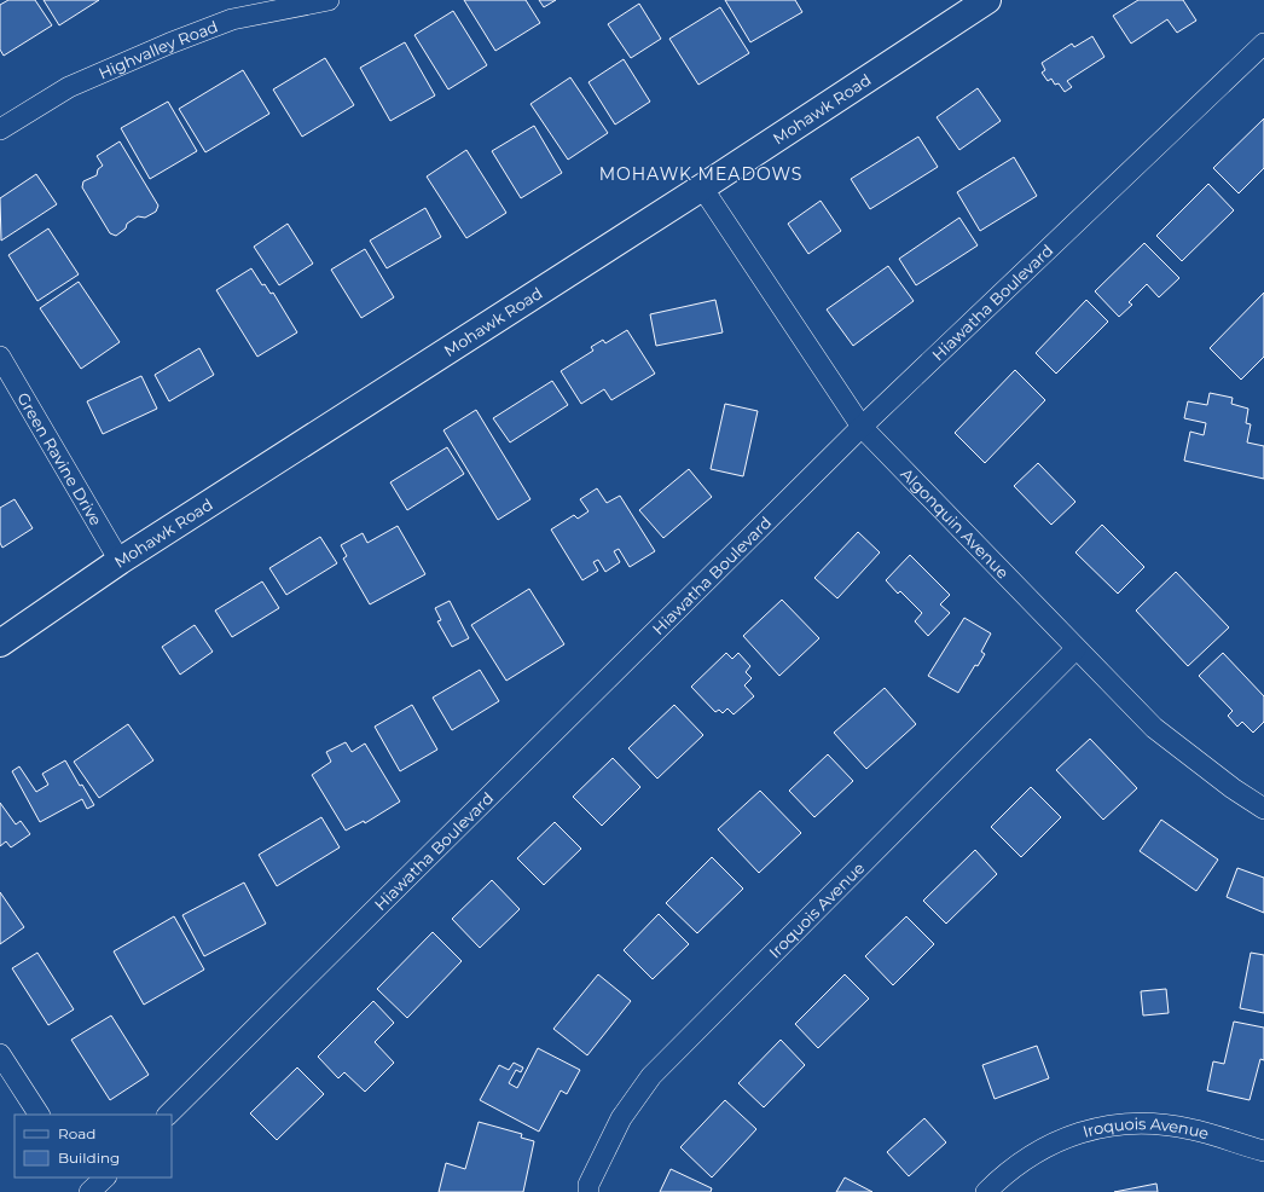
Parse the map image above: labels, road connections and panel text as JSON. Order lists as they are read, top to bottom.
{
  "streets": {
    "main road": ["Mohawk Road"],
    "street": [
      "Highvalley Road",
      "Hiawatha Boulevard",
      "Green Ravine Drive",
      "Algonquin Avenue",
      "Iroquois Avenue"
    ]
  },
  "crossings": [
    ["Mohawk Road", "Green Ravine Drive"],
    ["Mohawk Road", "Algonquin Avenue"],
    ["Hiawatha Boulevard", "Algonquin Avenue"],
    ["Algonquin Avenue", "Iroquois Avenue"]
  ],
  "districts": ["MOHAWK MEADOWS"],
  "legend": ["Road", "Building"]
}
